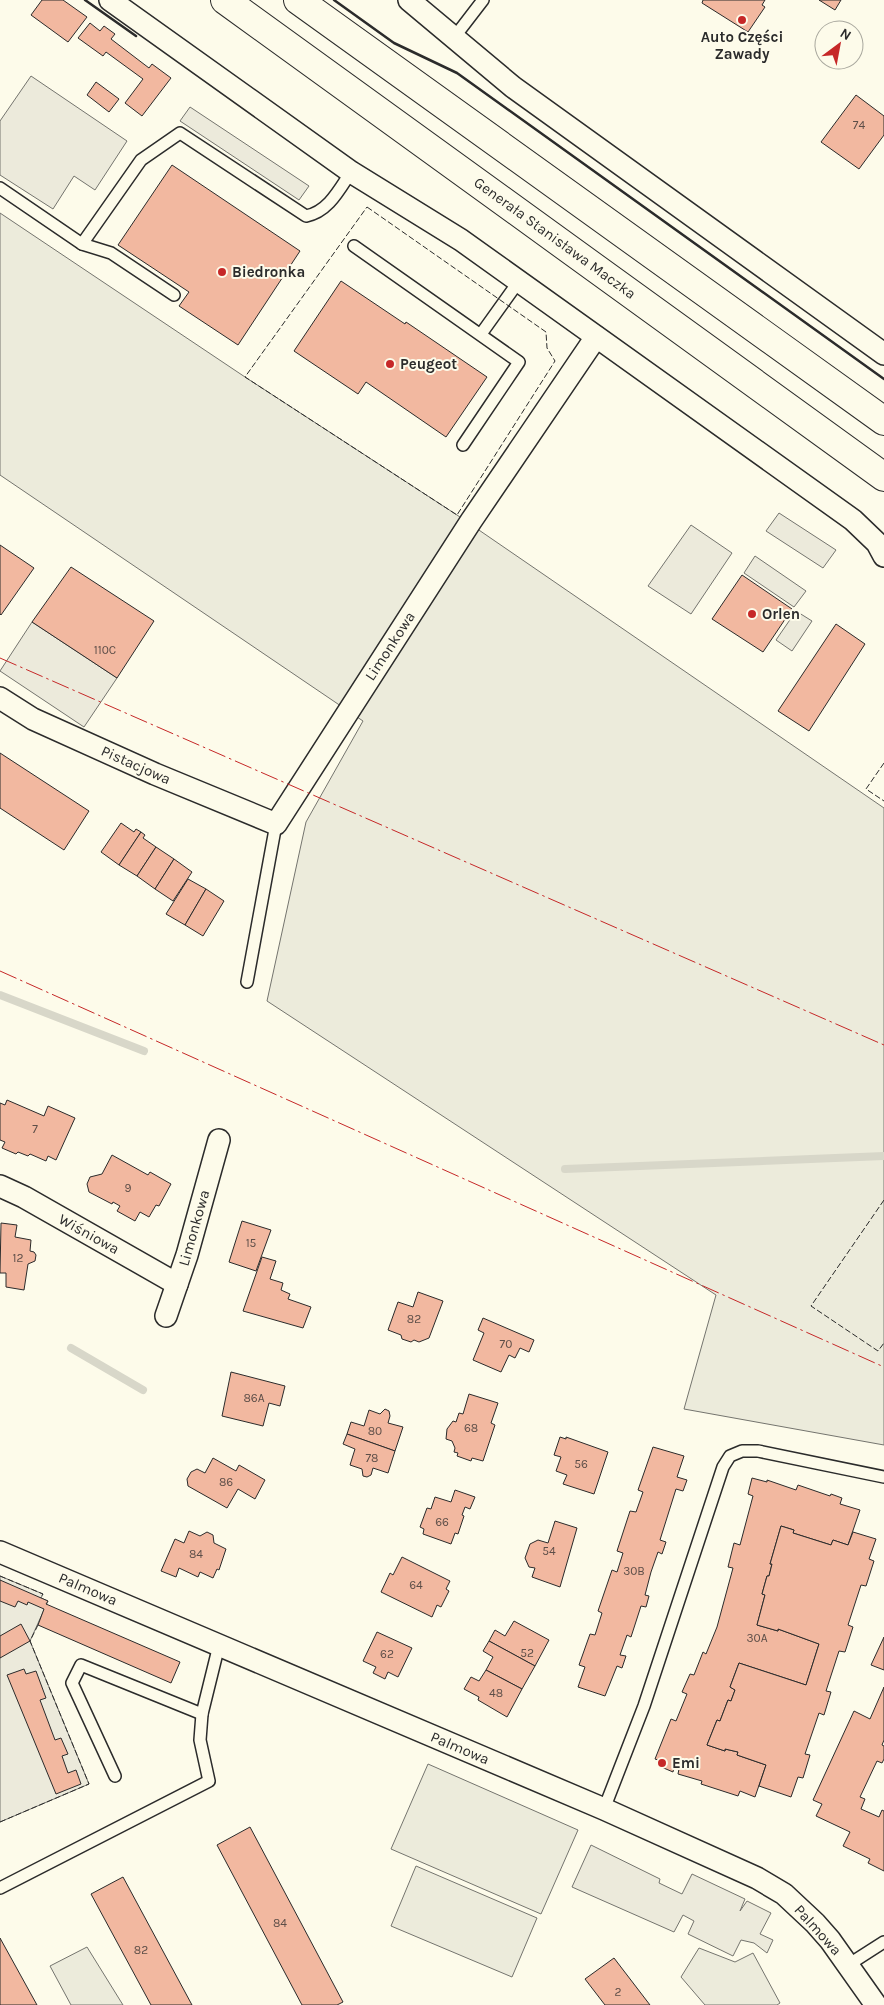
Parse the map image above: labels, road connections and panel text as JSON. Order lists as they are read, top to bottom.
{
  "streets": {
    "highway": ["Generała Stanisława Maczka"],
    "street": [
      "Limonkowa",
      "Pistacjowa",
      "Wiśniowa",
      "Palmowa"
    ]
  },
  "crossings": [
    ["Limonkowa", "Pistacjowa"],
    ["Limonkowa", "Wiśniowa"]
  ],
  "places": [
    "Auto Części Zawady",
    "Biedronka",
    "Peugeot",
    "Orlen",
    "Emi"
  ],
  "house_numbers": [
    "74",
    "110C",
    "7",
    "9",
    "15",
    "12",
    "82",
    "70",
    "86A",
    "68",
    "80",
    "78",
    "56",
    "86",
    "66",
    "54",
    "84",
    "30B",
    "64",
    "30A",
    "52",
    "62",
    "48",
    "84",
    "82",
    "2"
  ],
  "north": "top right"
}
